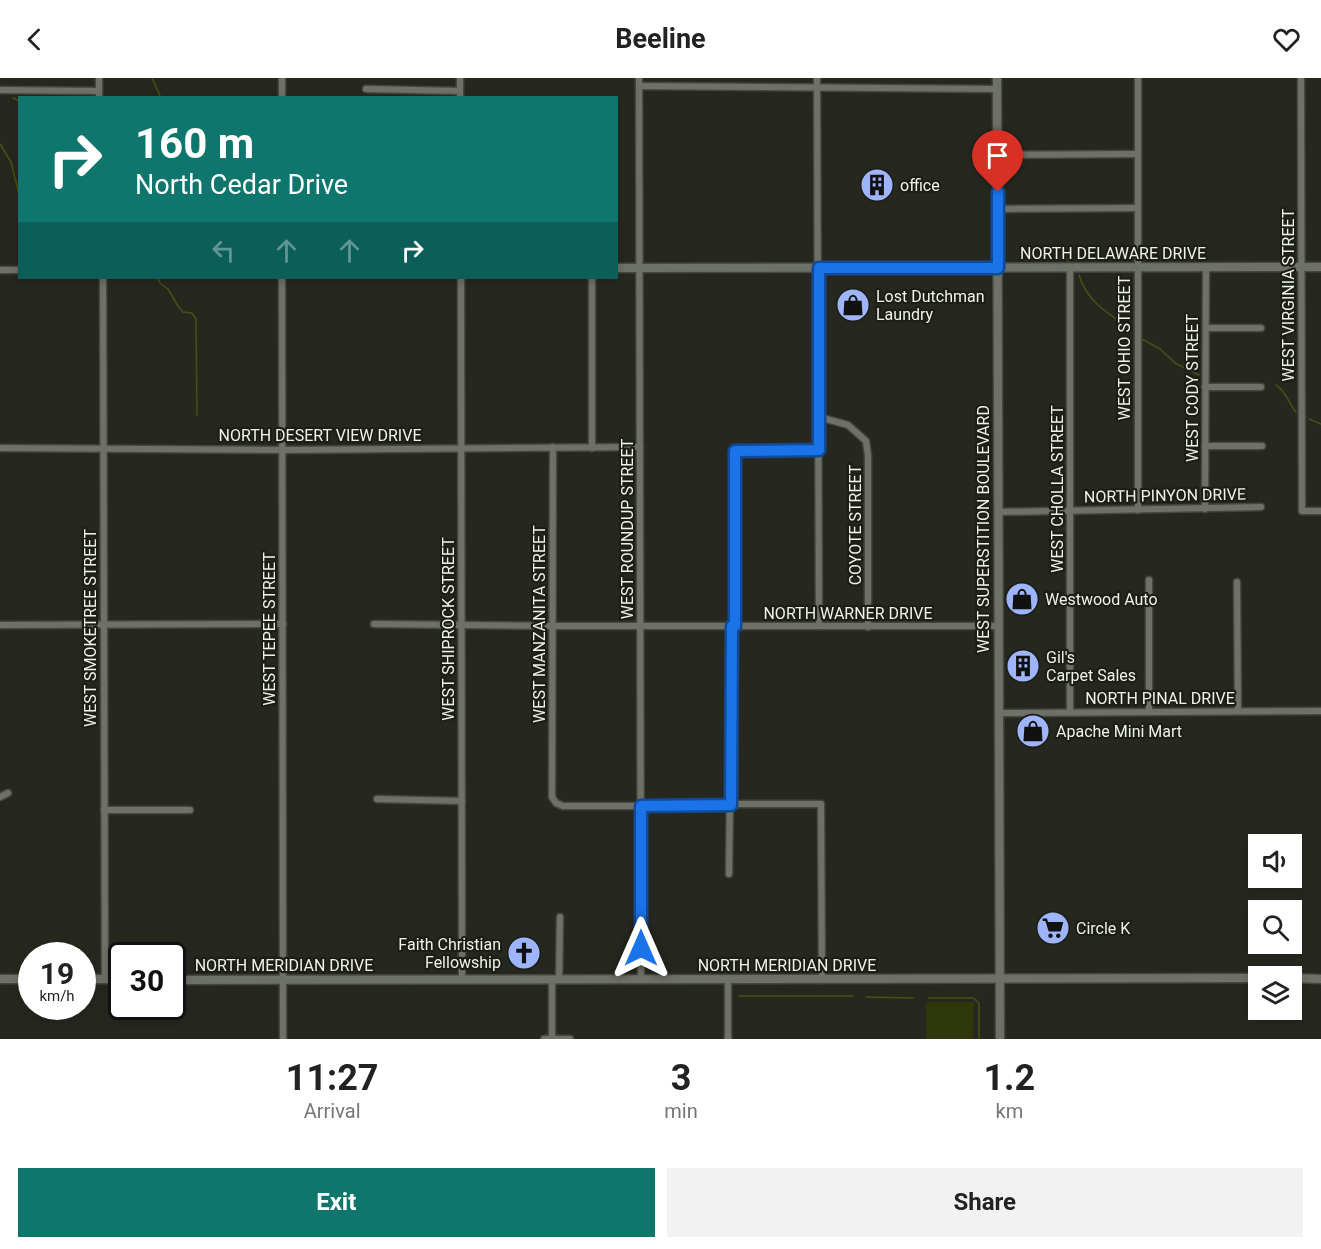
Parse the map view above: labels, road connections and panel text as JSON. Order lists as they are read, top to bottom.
{
  "streets": {
    "street": [
      "NORTH DELAWARE DRIVE",
      "WEST VIRGINIA STREET",
      "WEST OHIO STREET",
      "WEST CODY STREET",
      "NORTH DESERT VIEW DRIVE",
      "WEST CHOLLA STREET",
      "NORTH PINYON DRIVE",
      "COYOTE STREET",
      "WEST ROUNDUP STREET",
      "WEST SUPERSTITION BOULEVARD",
      "NORTH WARNER DRIVE",
      "WEST MANZANITA STREET",
      "WEST SMOKETREE STREET",
      "WEST TEPEE STREET",
      "WEST SHIPROCK STREET",
      "NORTH PINAL DRIVE",
      "NORTH MERIDIAN DRIVE"
    ]
  },
  "crossings": [
    ["NORTH DELAWARE DRIVE", "WEST VIRGINIA STREET"],
    ["NORTH DELAWARE DRIVE", "WEST OHIO STREET"],
    ["NORTH DELAWARE DRIVE", "WEST CODY STREET"],
    ["NORTH DELAWARE DRIVE", "WEST CHOLLA STREET"],
    ["NORTH DELAWARE DRIVE", "WEST ROUNDUP STREET"],
    ["NORTH DELAWARE DRIVE", "WEST SUPERSTITION BOULEVARD"],
    ["WEST OHIO STREET", "NORTH PINYON DRIVE"],
    ["WEST CODY STREET", "NORTH PINYON DRIVE"],
    ["NORTH DESERT VIEW DRIVE", "WEST ROUNDUP STREET"],
    ["NORTH DESERT VIEW DRIVE", "WEST MANZANITA STREET"],
    ["NORTH DESERT VIEW DRIVE", "WEST SMOKETREE STREET"],
    ["NORTH DESERT VIEW DRIVE", "WEST TEPEE STREET"],
    ["NORTH DESERT VIEW DRIVE", "WEST SHIPROCK STREET"],
    ["WEST CHOLLA STREET", "NORTH PINYON DRIVE"],
    ["WEST CHOLLA STREET", "NORTH PINAL DRIVE"],
    ["NORTH PINYON DRIVE", "WEST SUPERSTITION BOULEVARD"],
    ["COYOTE STREET", "NORTH WARNER DRIVE"],
    ["WEST ROUNDUP STREET", "NORTH WARNER DRIVE"],
    ["WEST ROUNDUP STREET", "WEST MANZANITA STREET"],
    ["WEST ROUNDUP STREET", "NORTH MERIDIAN DRIVE"],
    ["WEST SUPERSTITION BOULEVARD", "NORTH WARNER DRIVE"],
    ["WEST SUPERSTITION BOULEVARD", "NORTH PINAL DRIVE"],
    ["WEST SUPERSTITION BOULEVARD", "NORTH MERIDIAN DRIVE"],
    ["NORTH WARNER DRIVE", "WEST MANZANITA STREET"],
    ["NORTH WARNER DRIVE", "WEST SHIPROCK STREET"],
    ["WEST TEPEE STREET", "NORTH MERIDIAN DRIVE"],
    ["WEST SHIPROCK STREET", "NORTH MERIDIAN DRIVE"]
  ],
  "places": {
    "building": ["office", "Gil's Carpet Sales"],
    "shop": ["Lost Dutchman Laundry", "Westwood Auto", "Apache Mini Mart"],
    "supermarket": ["Circle K"],
    "church": ["Faith Christian Fellowship"]
  },
  "page": {
    "header": "Beeline",
    "turn": ["160 m", "North Cedar Drive"],
    "speed": "19 km/h",
    "limit": "30",
    "eta": [
      "11:27",
      "Arrival",
      "3",
      "min",
      "1.2",
      "km"
    ],
    "buttons": ["Exit", "Share"]
  }
}
